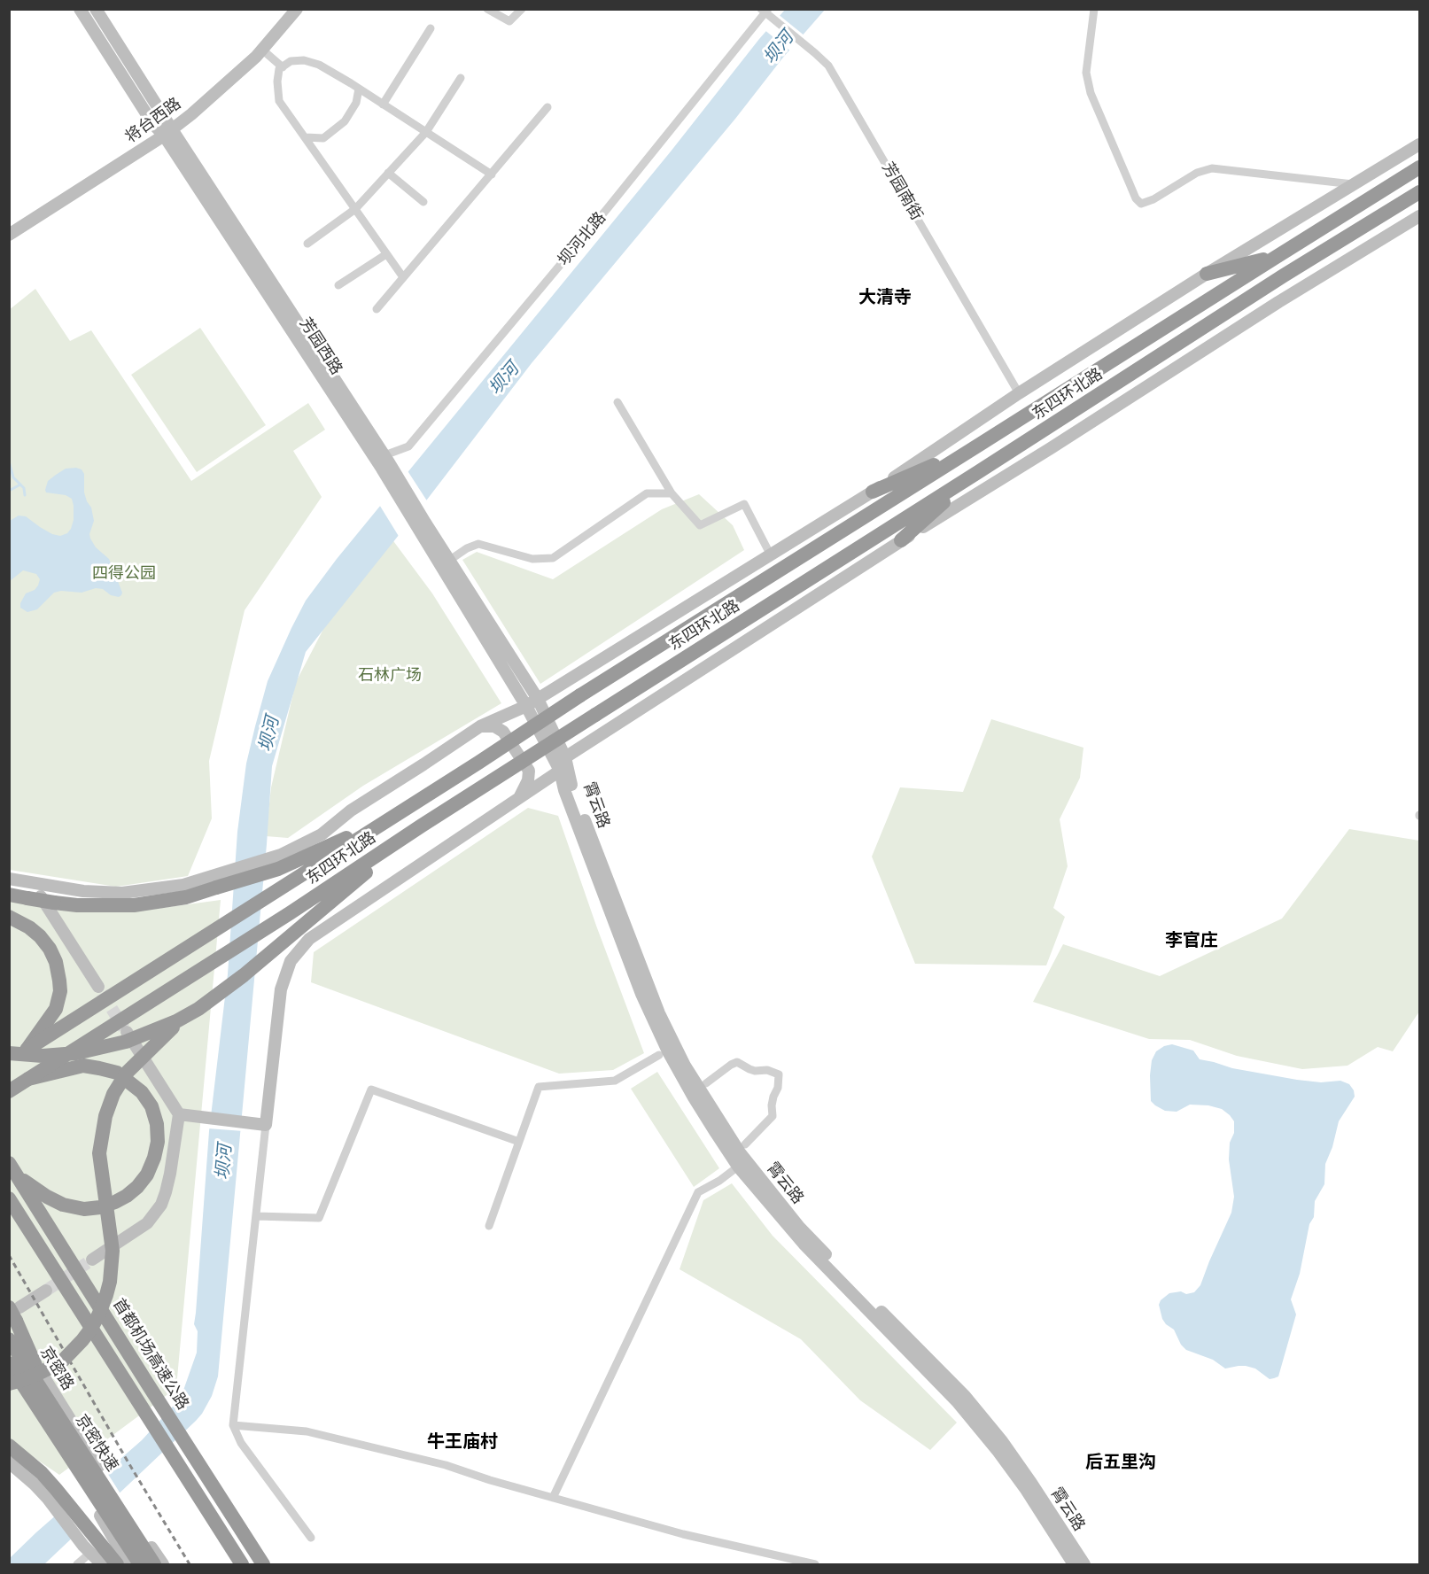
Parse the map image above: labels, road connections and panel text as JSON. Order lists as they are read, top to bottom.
{
  "streets": {
    "highway": ["东四环北路", "首都机场高速公路", "京密快速"],
    "street": [
      "将台西路",
      "芳园南街",
      "坝河北路",
      "芳园西路",
      "霄云路",
      "京密路"
    ]
  },
  "crossings": [
    ["将台西路", "芳园西路"],
    ["芳园南街", "坝河北路"],
    ["芳园南街", "东四环北路"],
    ["坝河北路", "芳园西路"],
    ["芳园西路", "东四环北路"],
    ["芳园西路", "霄云路"],
    ["东四环北路", "霄云路"]
  ],
  "districts": [
    "大清寺",
    "李官庄",
    "牛王庙村",
    "后五里沟"
  ],
  "water": ["坝河"],
  "parks": ["四得公园", "石林广场"]
}
